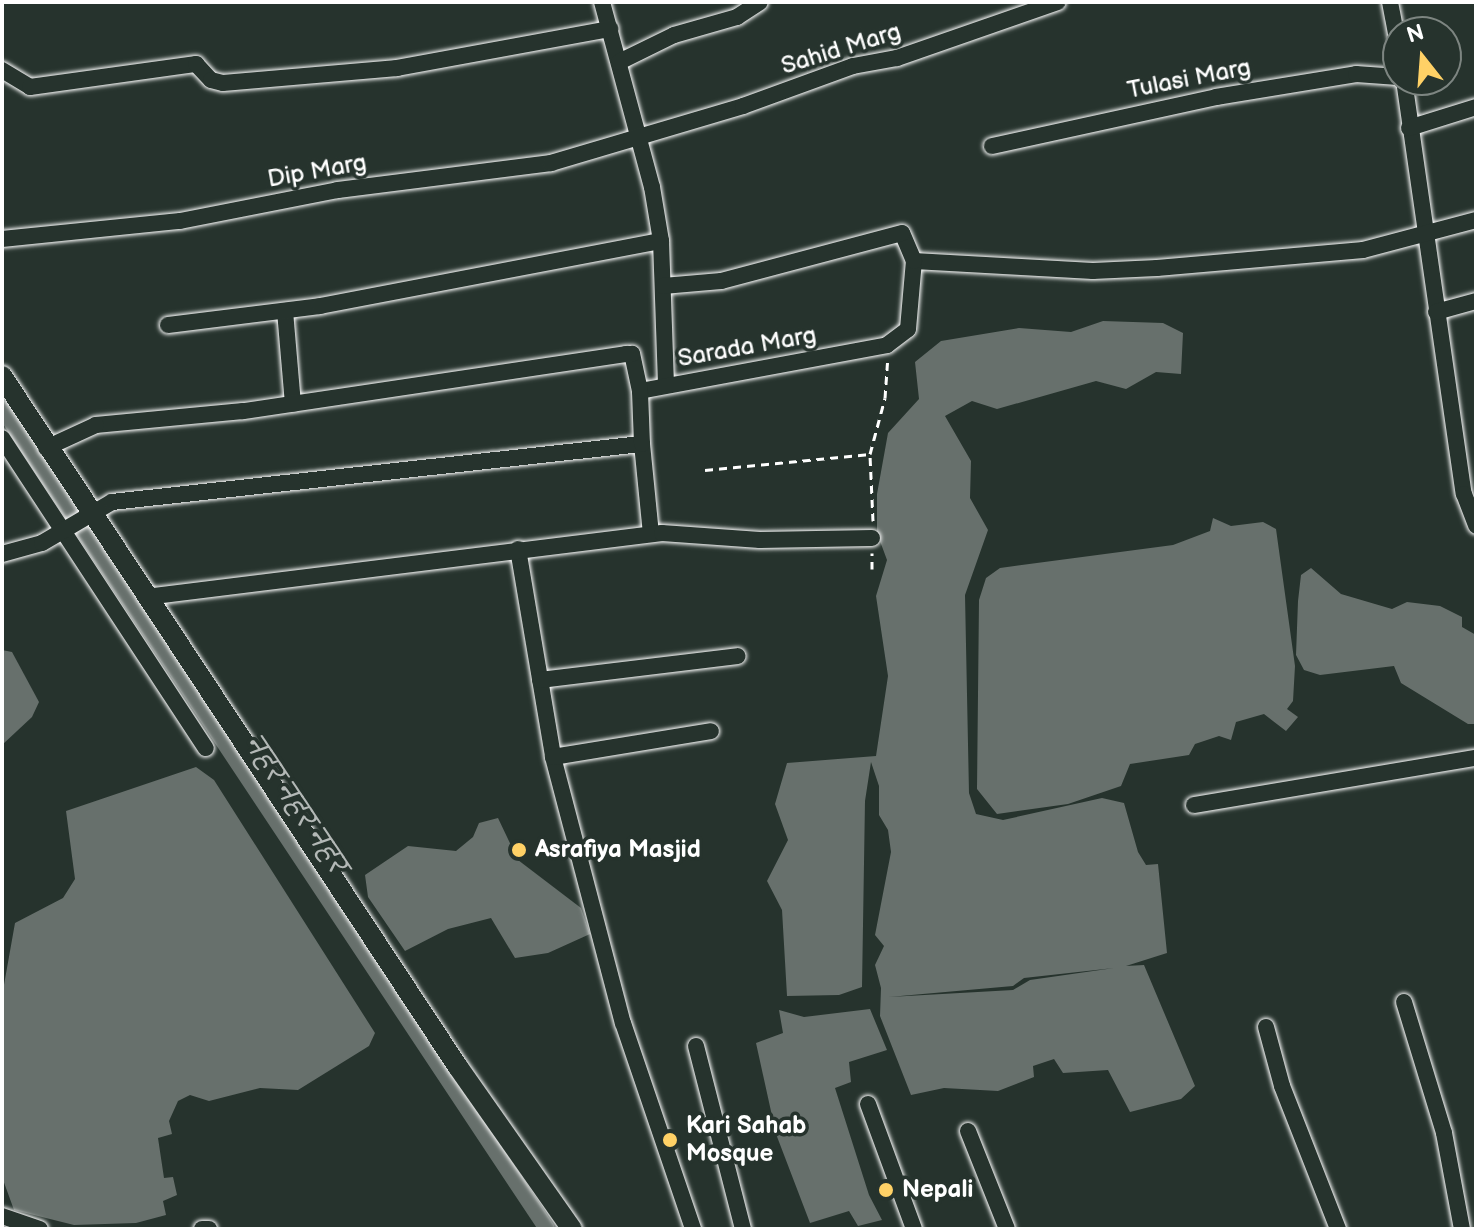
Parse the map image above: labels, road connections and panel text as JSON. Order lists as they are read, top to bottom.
{
  "streets": {
    "street": [
      "Sahid Marg",
      "Tulasi Marg",
      "Dip Marg",
      "Sarada Marg"
    ]
  },
  "crossings": [
    ["Sahid Marg", "Dip Marg"]
  ],
  "water": ["नहर नहर नहर"],
  "places": ["Asrafiya Masjid", "Kari Sahab Mosque", "Nepali"],
  "north": "top"
}
